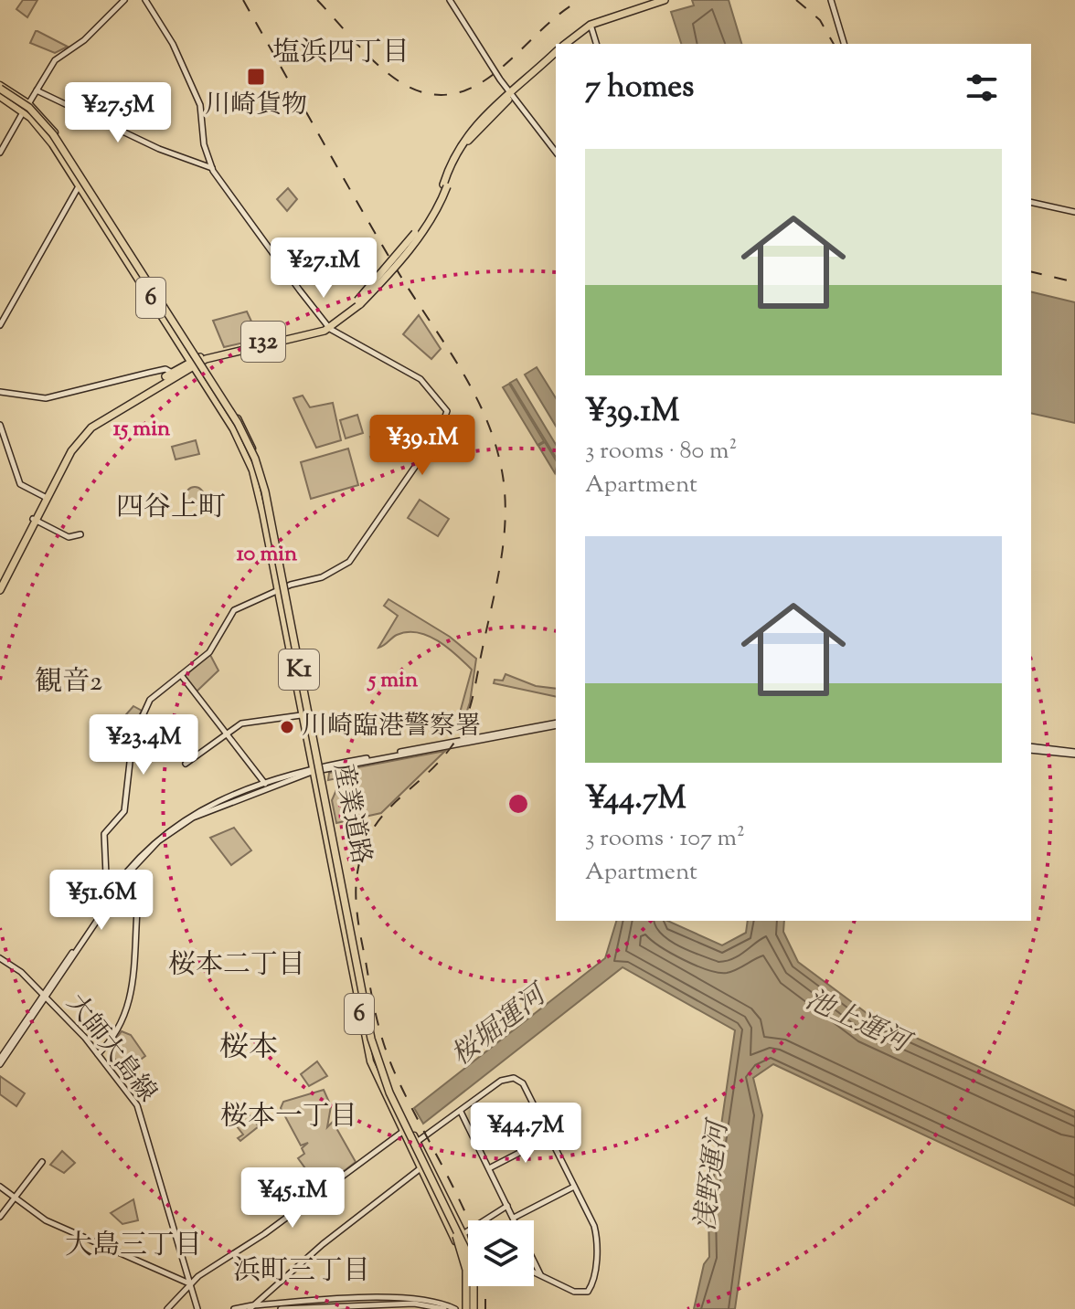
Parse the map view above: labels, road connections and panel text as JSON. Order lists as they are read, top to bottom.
{
  "streets": {
    "highway": ["132", "K1"],
    "main road": ["6", "産業道路"],
    "street": ["大師大島線"]
  },
  "crossings": [
    ["132", "産業道路"],
    ["K1", "産業道路"]
  ],
  "districts": [
    "塩浜四丁目",
    "四谷上町",
    "観音2",
    "桜本二丁目",
    "桜本",
    "桜本一丁目",
    "大島三丁目",
    "浜町三丁目"
  ],
  "water": ["池上運河", "桜堀運河", "浅野運河"],
  "places": {
    "transit": ["川崎貨物"],
    "other": ["川崎臨港警察署"]
  },
  "page": {
    "heading": "7 homes",
    "price": [
      "¥27.5M",
      "¥27.1M",
      "¥39.1M",
      "¥23.4M",
      "¥51.6M",
      "¥44.7M",
      "¥45.1M"
    ],
    "list": [
      {
        "name": "¥39.1M",
        "note": "3 rooms · 80 m² · Apartment"
      },
      {
        "name": "¥44.7M",
        "note": "3 rooms · 107 m² · Apartment"
      }
    ]
  },
  "rings": ["15 min", "10 min", "5 min"]
}
